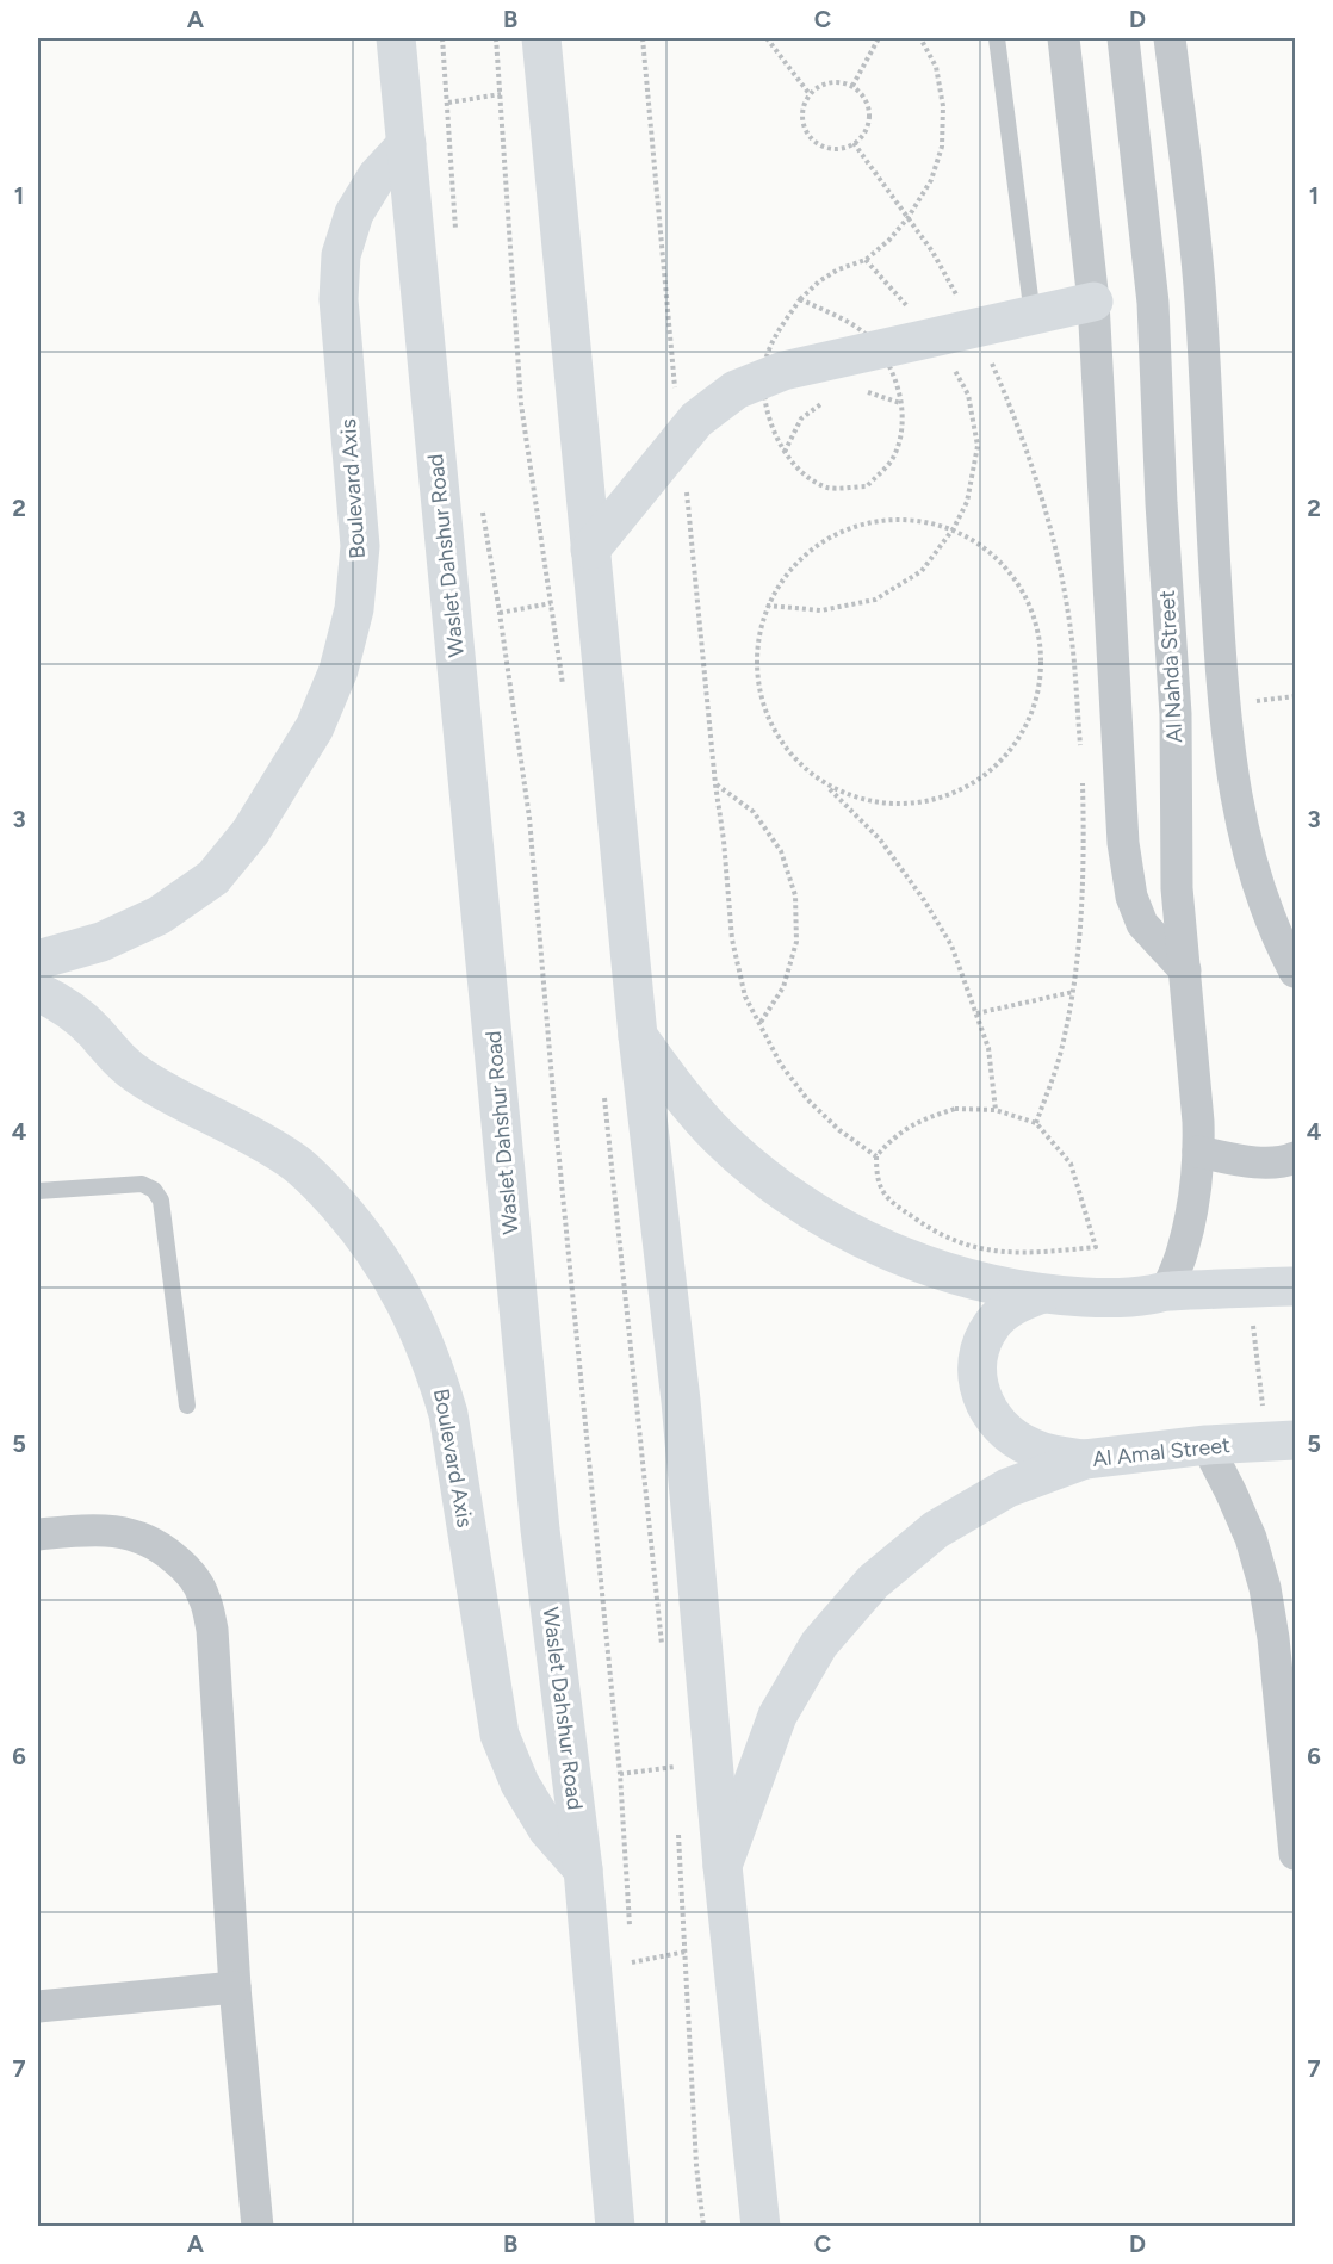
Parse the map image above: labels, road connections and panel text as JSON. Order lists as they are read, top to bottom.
{
  "streets": {
    "main road": ["Boulevard Axis", "Waslet Dahshur Road", "Al Amal Street"],
    "street": ["Al Nahda Street"]
  },
  "crossings": [
    ["Boulevard Axis", "Waslet Dahshur Road"]
  ],
  "grid": {
    "columns": [
      "A",
      "B",
      "C",
      "D"
    ],
    "rows": [
      "1",
      "2",
      "3",
      "4",
      "5",
      "6",
      "7"
    ]
  }
}
